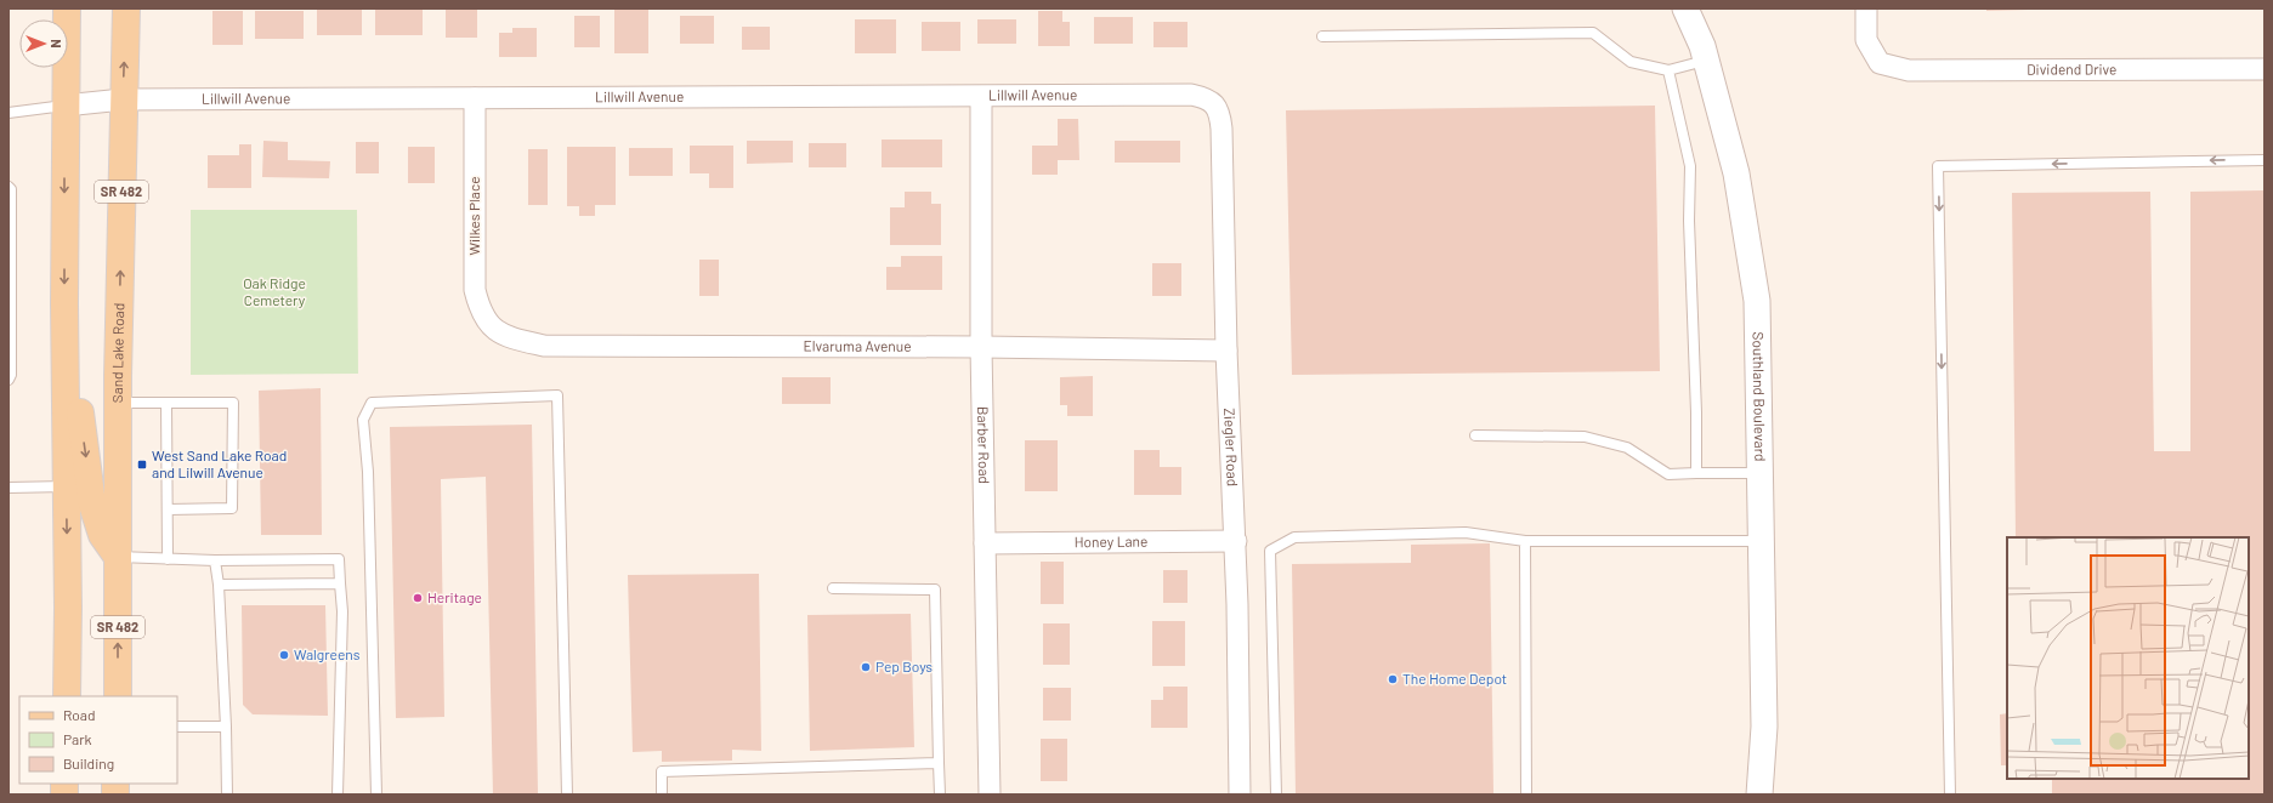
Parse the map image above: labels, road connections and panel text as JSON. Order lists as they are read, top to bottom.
{
  "streets": {
    "main road": ["SR 482", "Sand Lake Road"],
    "street": [
      "Dividend Drive",
      "Lillwill Avenue",
      "Wilkes Place",
      "Elvaruma Avenue",
      "Southland Boulevard",
      "Barber Road",
      "Ziegler Road",
      "Honey Lane"
    ]
  },
  "crossings": [
    ["Lillwill Avenue", "Wilkes Place"],
    ["Lillwill Avenue", "Sand Lake Road"],
    ["Lillwill Avenue", "Barber Road"],
    ["Lillwill Avenue", "Ziegler Road"],
    ["Wilkes Place", "Elvaruma Avenue"],
    ["Elvaruma Avenue", "Barber Road"],
    ["Elvaruma Avenue", "Ziegler Road"],
    ["Barber Road", "Honey Lane"],
    ["Ziegler Road", "Honey Lane"]
  ],
  "parks": ["Oak Ridge Cemetery"],
  "places": {
    "transit": ["West Sand Lake Road and Lilwill Avenue"],
    "other": [
      "Heritage",
      "Walgreens",
      "Pep Boys",
      "The Home Depot"
    ]
  },
  "legend": ["Road", "Park", "Building"],
  "north": "right"
}
